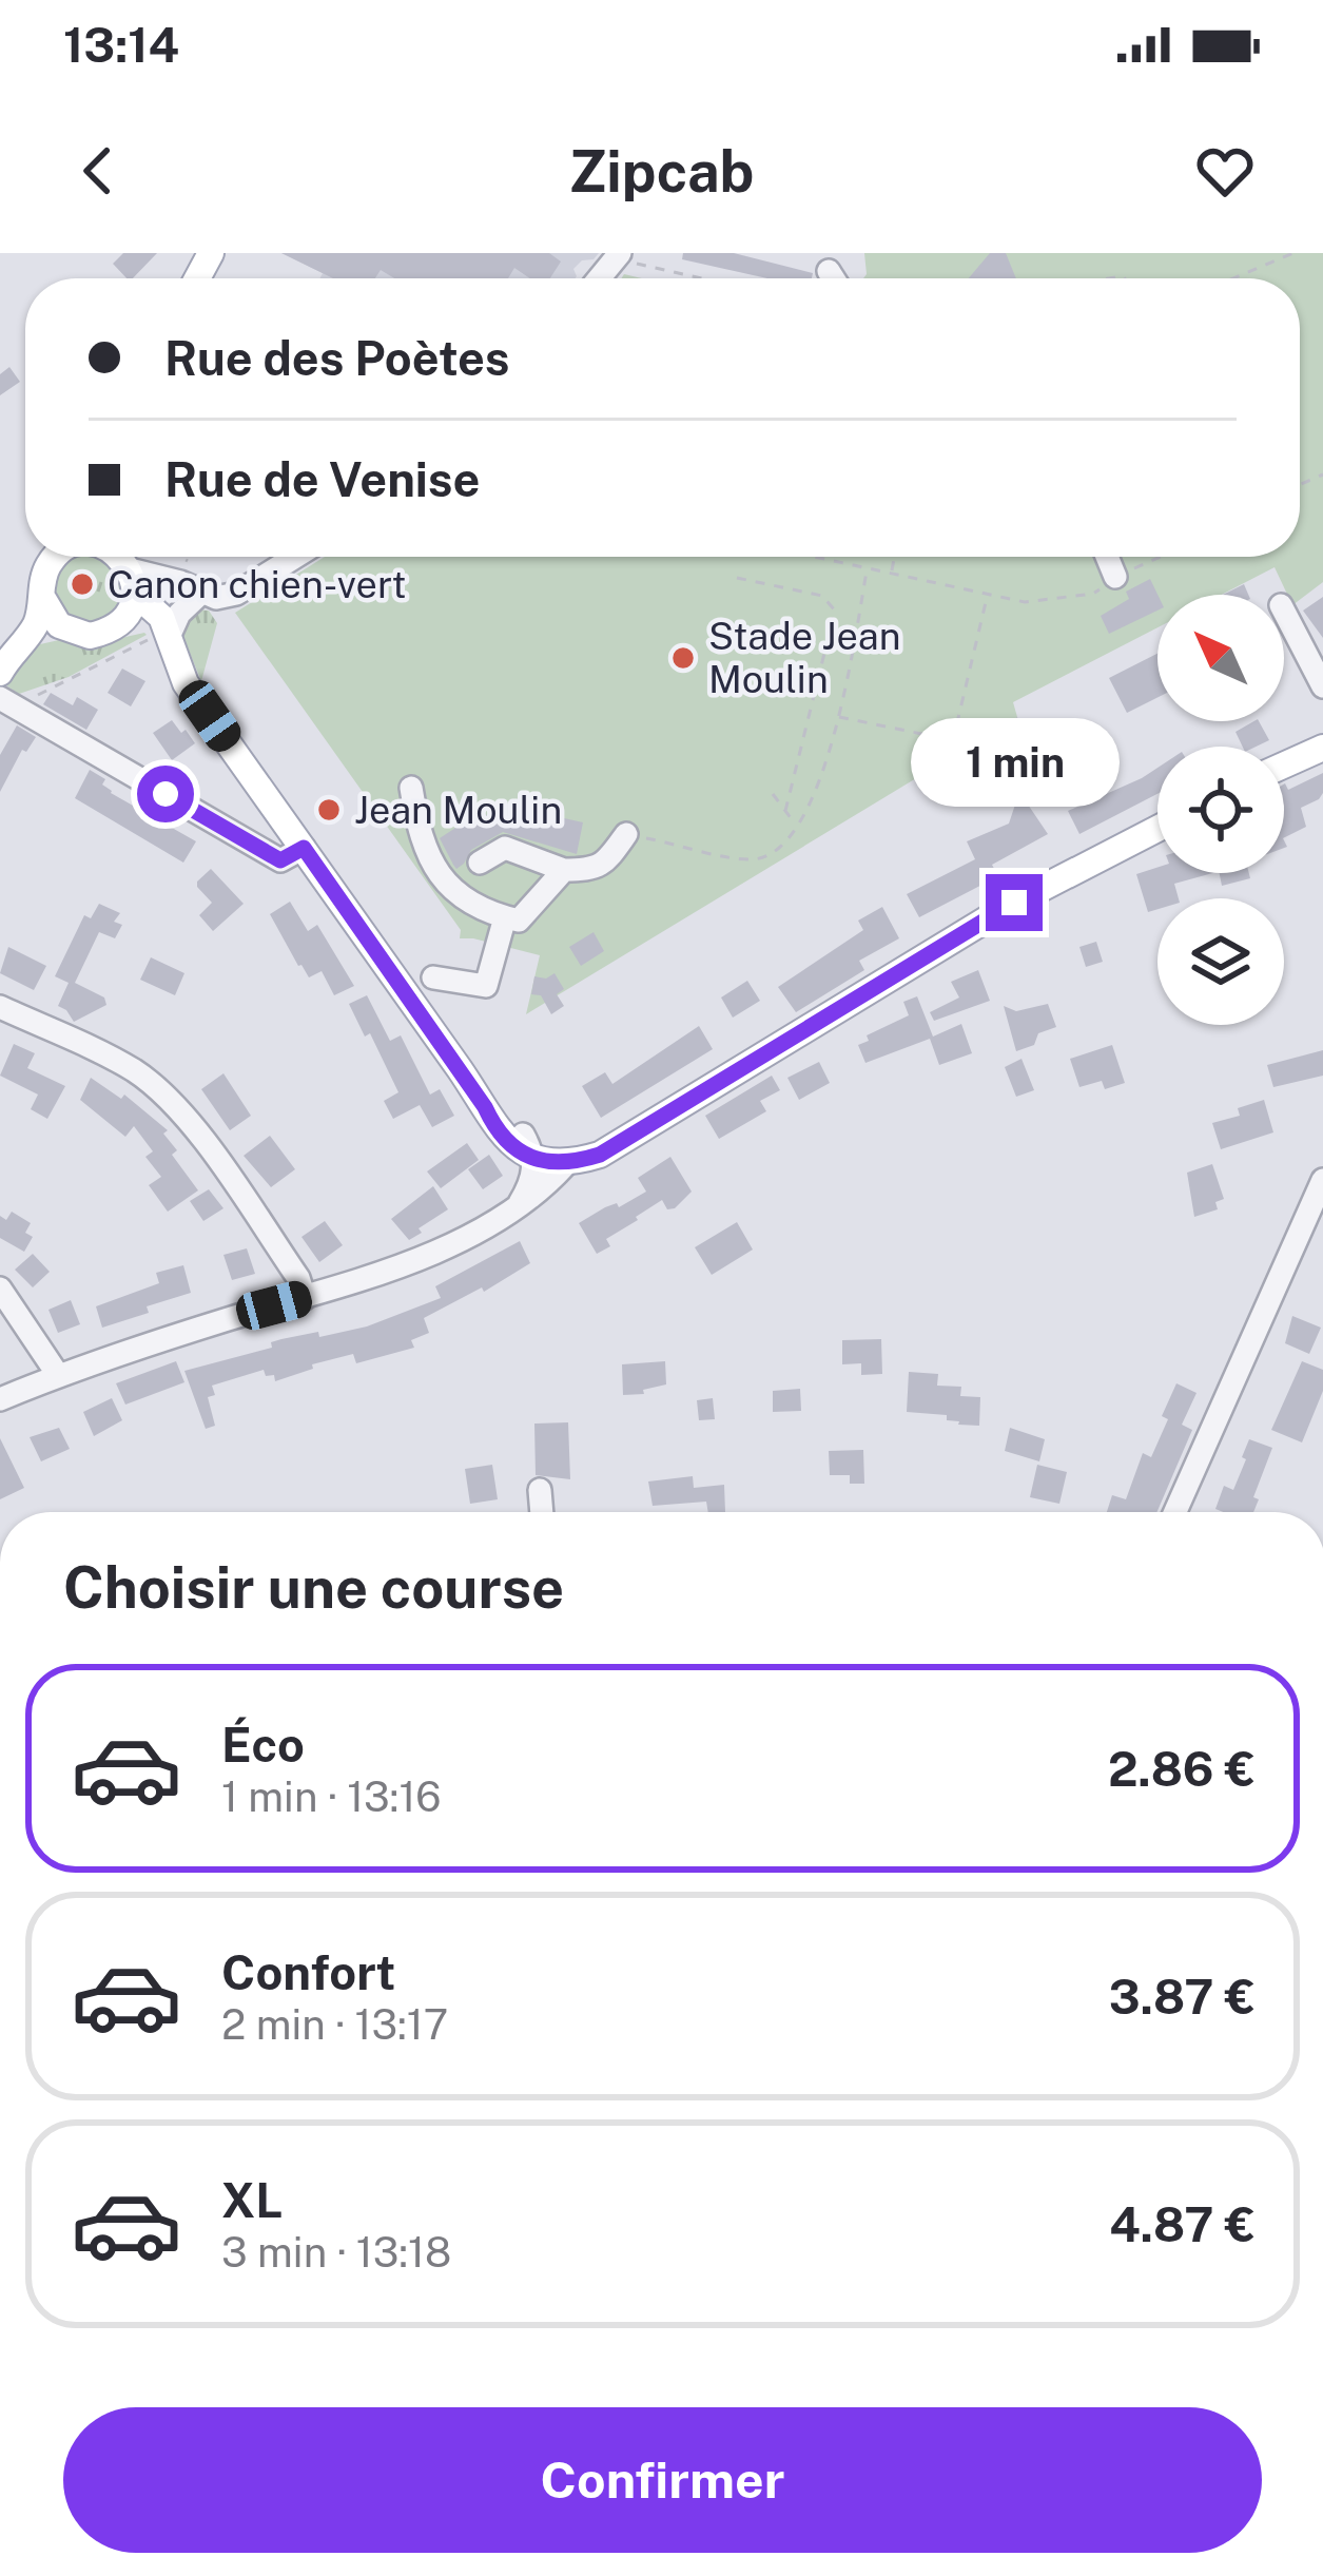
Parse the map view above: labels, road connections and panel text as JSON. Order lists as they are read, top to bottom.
{
  "places": ["Canon chien-vert", "Stade Jean Moulin", "Jean Moulin"],
  "north": "top left",
  "page": {
    "status": "13:14",
    "header": "Zipcab",
    "banner": ["Rue des Poètes", "Rue de Venise"],
    "bubble": "1 min",
    "heading": "Choisir une course",
    "list": [
      {
        "name": "Éco",
        "note": "1 min · 13:16",
        "value": "2.86 €"
      },
      {
        "name": "Confort",
        "note": "2 min · 13:17",
        "value": "3.87 €"
      },
      {
        "name": "XL",
        "note": "3 min · 13:18",
        "value": "4.87 €"
      }
    ],
    "buttons": "Confirmer"
  }
}
